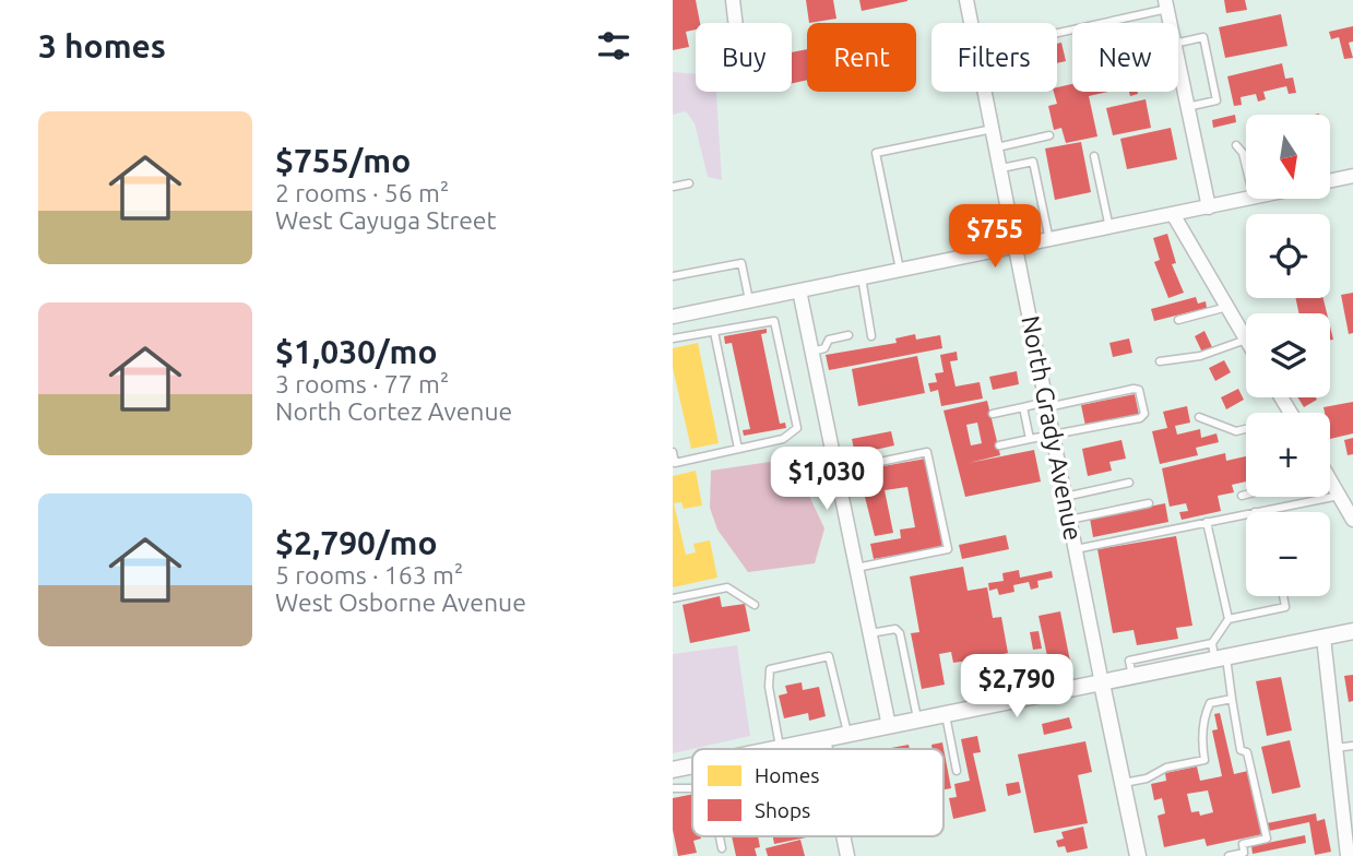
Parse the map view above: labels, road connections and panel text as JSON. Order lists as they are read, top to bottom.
{
  "streets": {
    "street": ["North Grady Avenue"]
  },
  "legend": ["Homes", "Shops"],
  "north": "bottom",
  "page": {
    "heading": "3 homes",
    "chip": [
      "Buy",
      "Rent",
      "Filters",
      "New"
    ],
    "list": [
      {
        "name": "$755/mo",
        "note": "2 rooms · 56 m² · West Cayuga Street"
      },
      {
        "name": "$1,030/mo",
        "note": "3 rooms · 77 m² · North Cortez Avenue"
      },
      {
        "name": "$2,790/mo",
        "note": "5 rooms · 163 m² · West Osborne Avenue"
      }
    ],
    "map_buttons": ["+", "−"],
    "price": ["$755", "$1,030", "$2,790"]
  }
}
